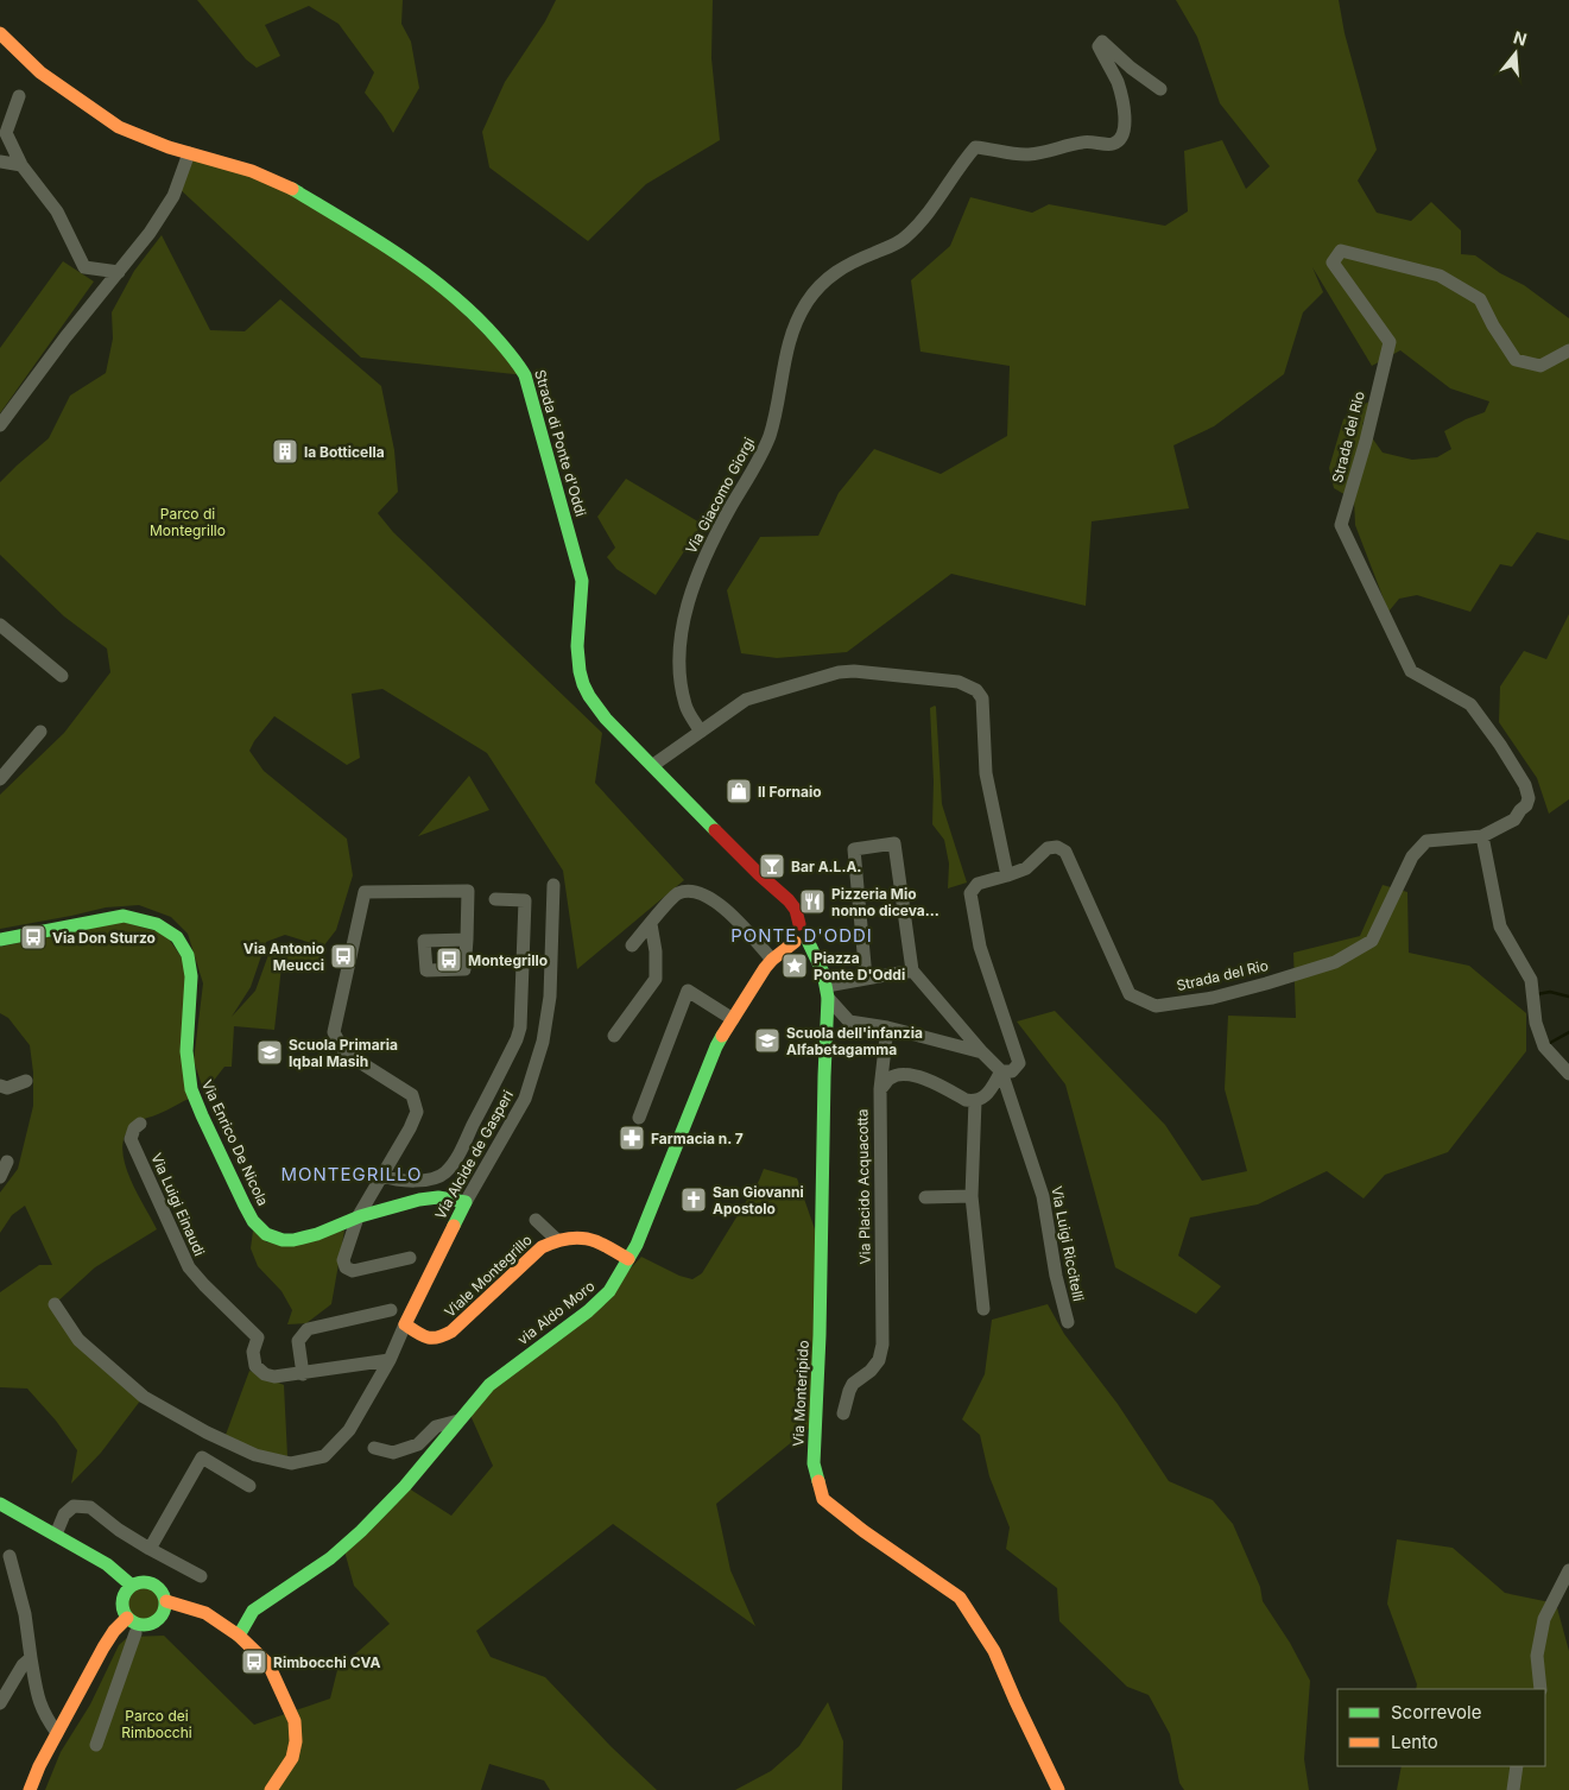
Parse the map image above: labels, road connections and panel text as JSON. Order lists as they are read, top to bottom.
{
  "streets": {
    "street": [
      "Strada del Rio",
      "Strada di Ponte d'Oddi",
      "Via Giacomo Giorgi",
      "Via Enrico De Nicola",
      "Via Alcide de Gasperi",
      "Via Placido Acquacotta",
      "Via Luigi Einaudi",
      "Via Luigi Riccitelli",
      "Viale Montegrillo",
      "via Aldo Moro",
      "Via Monteripido"
    ]
  },
  "crossings": [
    ["Strada di Ponte d'Oddi", "via Aldo Moro"],
    ["Strada di Ponte d'Oddi", "Via Monteripido"],
    ["Via Enrico De Nicola", "Via Alcide de Gasperi"],
    ["Via Alcide de Gasperi", "Viale Montegrillo"],
    ["Viale Montegrillo", "via Aldo Moro"],
    ["via Aldo Moro", "Via Monteripido"]
  ],
  "districts": ["PONTE D'ODDI", "MONTEGRILLO"],
  "parks": ["Parco di Montegrillo", "Parco dei Rimbocchi"],
  "places": {
    "building": ["la Botticella"],
    "shop": ["Il Fornaio"],
    "bar": ["Bar A.L.A."],
    "restaurant": ["Pizzeria Mio nonno diceva..."],
    "bus stop": [
      "Via Don Sturzo",
      "Via Antonio Meucci",
      "Montegrillo",
      "Rimbocchi CVA"
    ],
    "place": ["Piazza Ponte D'Oddi"],
    "school or university": ["Scuola dell'infanzia Alfabetagamma", "Scuola Primaria Iqbal Masih"],
    "pharmacy": ["Farmacia n. 7"],
    "church": ["San Giovanni Apostolo"]
  },
  "legend": ["Scorrevole", "Lento"],
  "north": "top"
}
